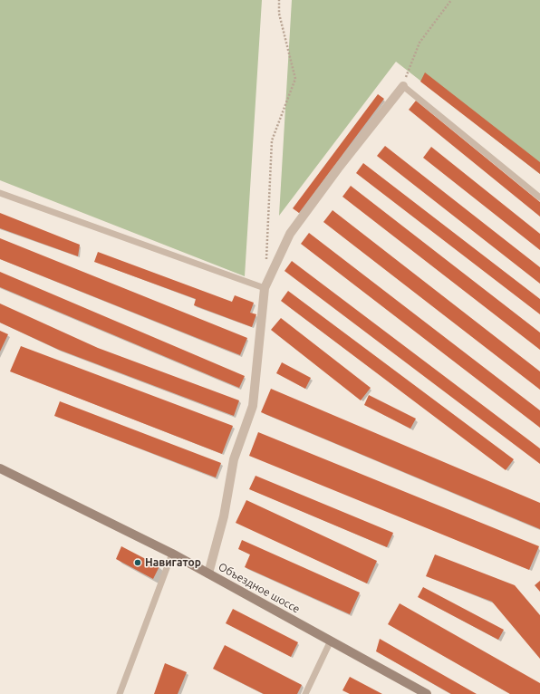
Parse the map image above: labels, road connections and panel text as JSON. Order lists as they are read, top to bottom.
{
  "streets": {
    "street": ["Объездное шоссе"]
  },
  "places": ["Навигатор"]
}
